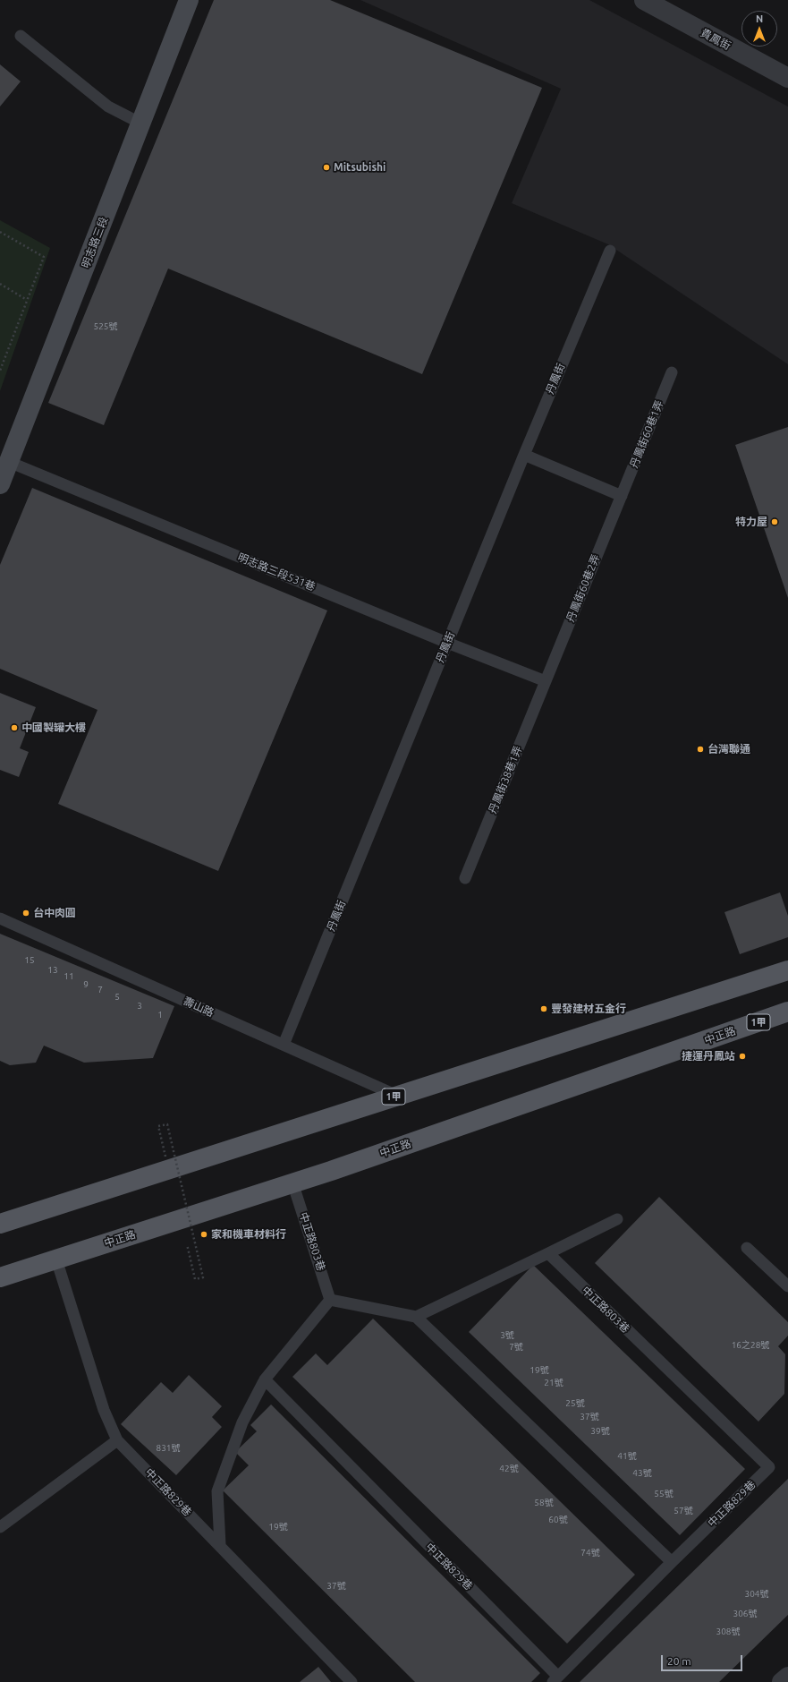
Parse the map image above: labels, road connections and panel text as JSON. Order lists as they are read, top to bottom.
{
  "streets": {
    "main road": ["明志路三段", "1甲", "中正路"],
    "street": ["貴鳳街"],
    "lane": [
      "丹鳳街",
      "丹鳳街60巷1弄",
      "明志路三段531巷",
      "丹鳳街60巷2弄",
      "丹鳳街38巷1弄",
      "壽山路",
      "中正路803巷",
      "中正路829巷"
    ]
  },
  "crossings": [
    ["明志路三段", "明志路三段531巷"],
    ["丹鳳街", "明志路三段531巷"],
    ["丹鳳街", "壽山路"],
    ["丹鳳街60巷1弄", "丹鳳街60巷2弄"],
    ["明志路三段531巷", "丹鳳街60巷2弄"],
    ["明志路三段531巷", "丹鳳街38巷1弄"],
    ["丹鳳街60巷2弄", "丹鳳街38巷1弄"],
    ["壽山路", "1甲"],
    ["中正路", "中正路803巷"],
    ["中正路", "中正路829巷"],
    ["中正路803巷", "中正路829巷"]
  ],
  "places": [
    "Mitsubishi",
    "特力屋",
    "中國製罐大樓",
    "台灣聯通",
    "台中肉圓",
    "豐發建材五金行",
    "捷運丹鳳站",
    "家和機車材料行"
  ],
  "house_numbers": [
    "525號",
    "15",
    "13",
    "11",
    "9",
    "7",
    "5",
    "3",
    "1",
    "3號",
    "16之28號",
    "7號",
    "19號",
    "21號",
    "25號",
    "37號",
    "39號",
    "831號",
    "41號",
    "42號",
    "43號",
    "55號",
    "58號",
    "57號",
    "60號",
    "19號",
    "74號",
    "37號",
    "304號",
    "306號",
    "308號"
  ],
  "scale_bar": "20 m",
  "north": "top"
}
